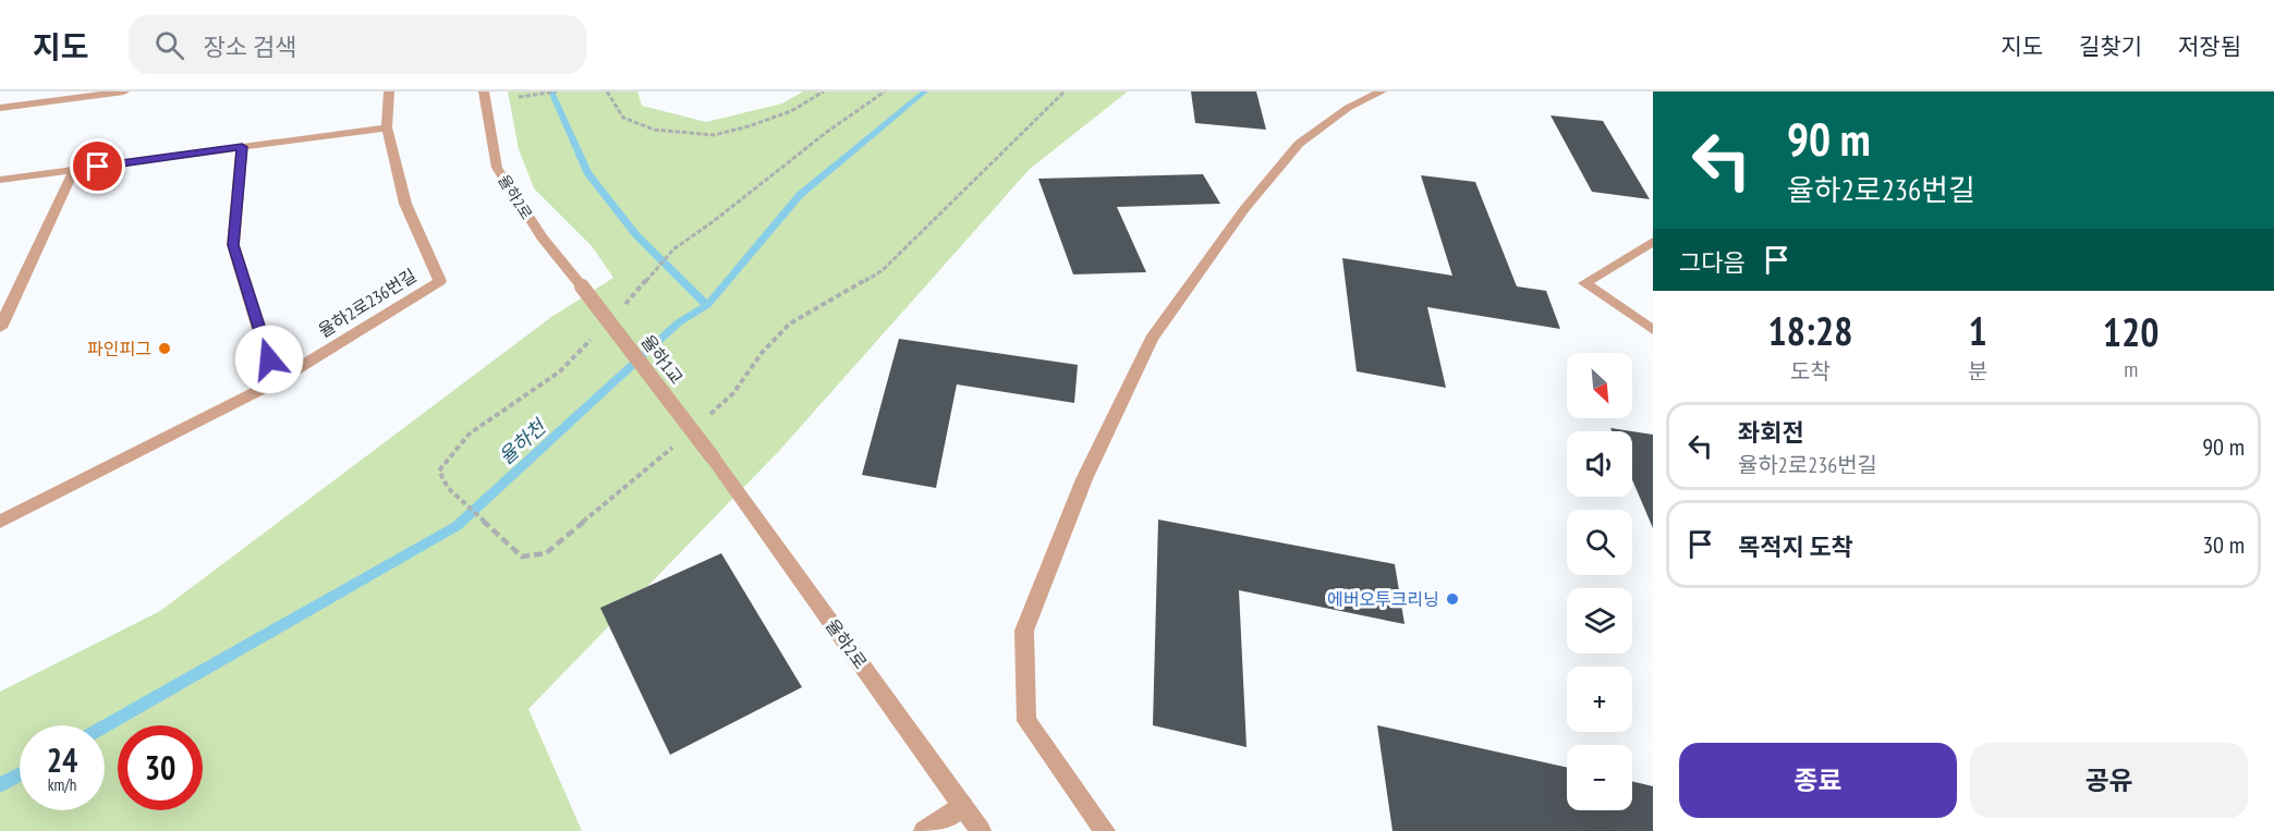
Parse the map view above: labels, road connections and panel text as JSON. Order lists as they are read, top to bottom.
{
  "streets": {
    "street": ["율하2로", "율하2로236번길", "율하1교"]
  },
  "crossings": [
    ["율하2로", "율하1교"]
  ],
  "water": ["율하천"],
  "places": ["파인피그", "에버오투크리닝"],
  "north": "bottom right",
  "page": {
    "header": "지도",
    "search": "장소 검색",
    "nav": ["지도", "길찾기", "저장됨"],
    "turn": ["90 m", "율하2로236번길"],
    "then": "그다음",
    "eta": [
      "18:28",
      "도착",
      "1",
      "분",
      "120",
      "m"
    ],
    "map_buttons": ["+", "−"],
    "list": [
      {
        "name": "좌회전",
        "note": "율하2로236번길",
        "value": "90 m"
      },
      {
        "name": "목적지 도착",
        "value": "30 m"
      }
    ],
    "speed": "24 km/h",
    "limit": "30",
    "buttons": ["종료", "공유"]
  }
}
